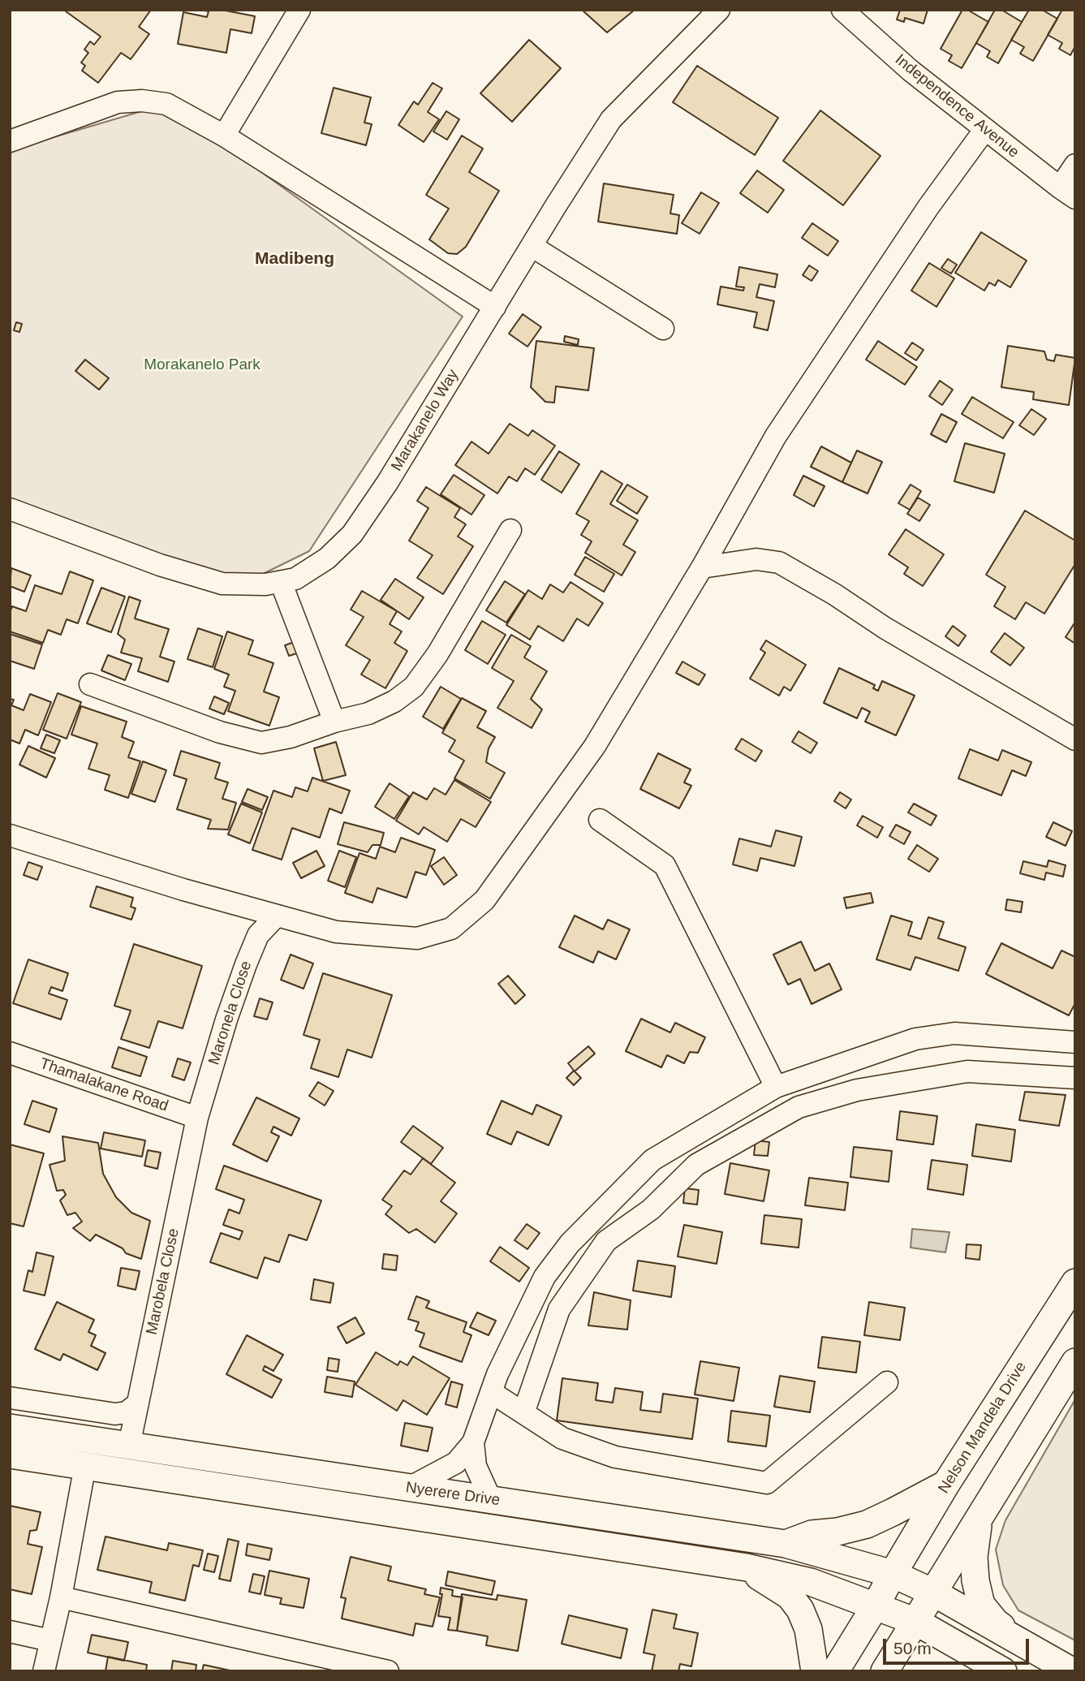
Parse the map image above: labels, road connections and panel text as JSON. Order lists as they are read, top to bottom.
{
  "streets": {
    "main road": ["Nelson Mandela Drive", "Nyerere Drive"],
    "street": [
      "Independence Avenue",
      "Marakanelo Way",
      "Maronela Close",
      "Thamalakane Road",
      "Marobela Close"
    ]
  },
  "crossings": [
    ["Maronela Close", "Thamalakane Road"],
    ["Maronela Close", "Marobela Close"],
    ["Thamalakane Road", "Marobela Close"],
    ["Marobela Close", "Nyerere Drive"],
    ["Nelson Mandela Drive", "Nyerere Drive"]
  ],
  "districts": ["Madibeng"],
  "parks": ["Morakanelo Park"],
  "scale_bar": "50 m"
}
